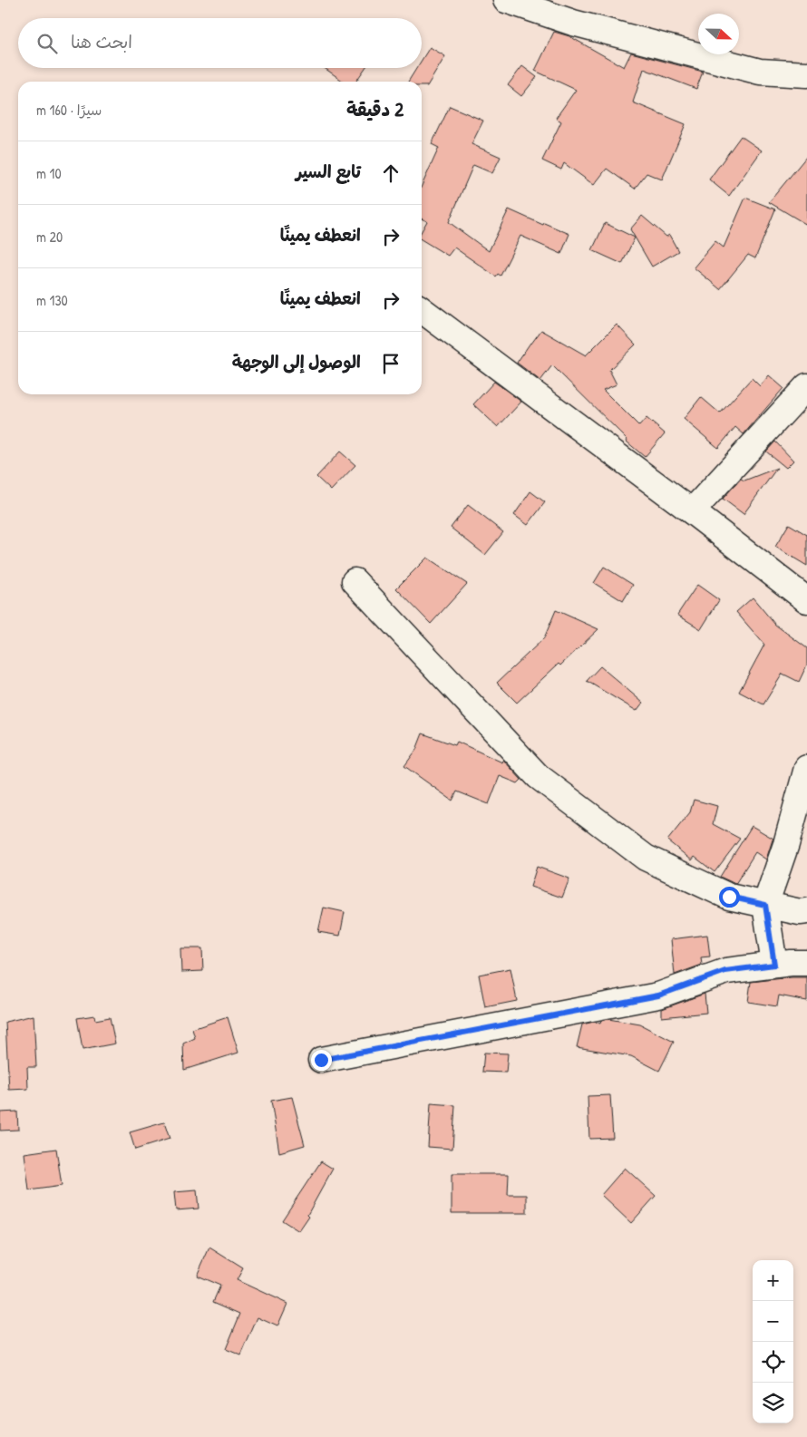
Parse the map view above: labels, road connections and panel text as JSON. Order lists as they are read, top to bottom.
{
  "north": "right",
  "page": {
    "search": "ابحث هنا",
    "heading": ["2 دقيقة", "سيرًا · 160 m"],
    "list": [
      ["تابع السير", "10 m"],
      ["انعطف يمينًا", "20 m"],
      ["انعطف يمينًا", "130 m"],
      "الوصول إلى الوجهة"
    ],
    "map_buttons": ["+", "−"]
  }
}
